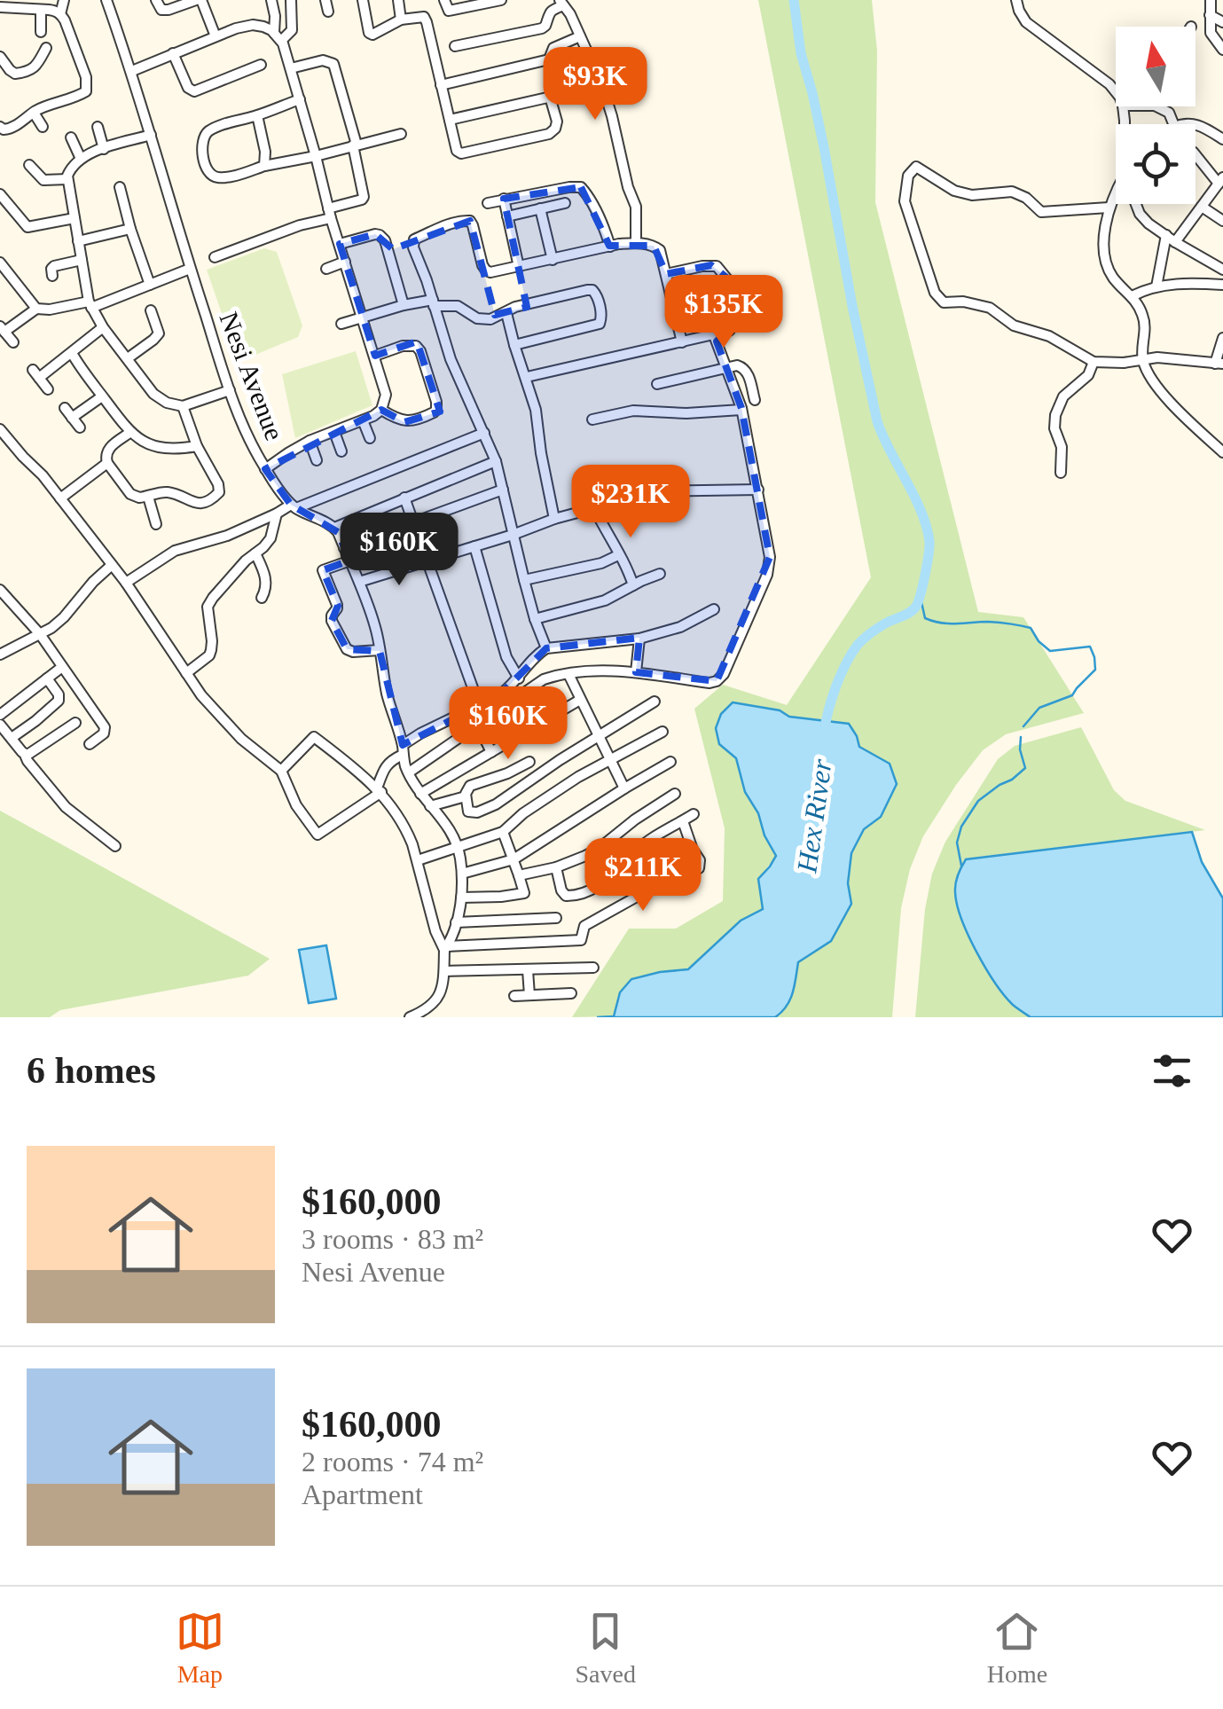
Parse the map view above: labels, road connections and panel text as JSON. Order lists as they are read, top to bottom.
{
  "streets": {
    "street": ["Nesi Avenue"]
  },
  "water": ["Hex River"],
  "north": "top",
  "page": {
    "price": [
      "$93K",
      "$135K",
      "$231K",
      "$160K",
      "$160K",
      "$211K"
    ],
    "heading": "6 homes",
    "list": [
      {
        "name": "$160,000",
        "note": "3 rooms · 83 m² · Nesi Avenue"
      },
      {
        "name": "$160,000",
        "note": "2 rooms · 74 m² · Apartment"
      }
    ],
    "tabs": ["Map", "Saved", "Home"]
  }
}
